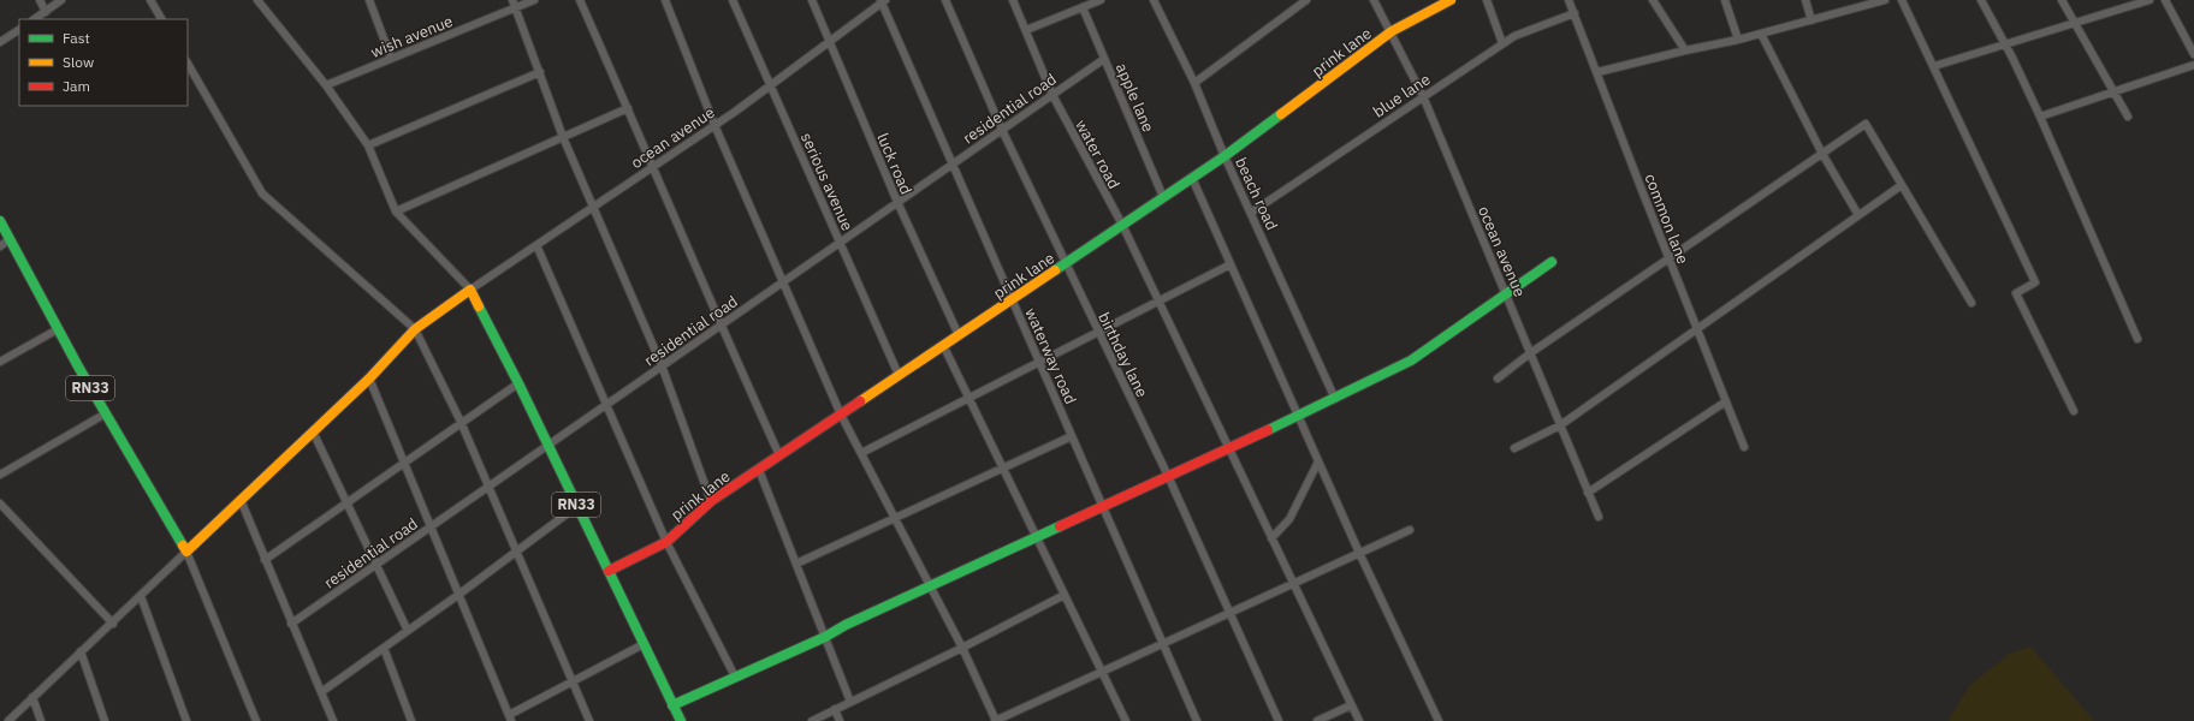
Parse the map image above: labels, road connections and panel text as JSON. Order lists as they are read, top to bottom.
{
  "streets": {
    "street": [
      "wish avenue",
      "prink lane",
      "blue lane",
      "apple lane",
      "residential road",
      "ocean avenue",
      "water road",
      "luck road",
      "serious avenue",
      "beach road",
      "common lane",
      "birthday lane",
      "waterway road",
      "RN33"
    ]
  },
  "crossings": [
    ["wish avenue", "RN33"],
    ["prink lane", "apple lane"],
    ["prink lane", "ocean avenue"],
    ["prink lane", "water road"],
    ["prink lane", "luck road"],
    ["prink lane", "serious avenue"],
    ["prink lane", "beach road"],
    ["prink lane", "birthday lane"],
    ["prink lane", "waterway road"],
    ["prink lane", "RN33"],
    ["blue lane", "ocean avenue"],
    ["blue lane", "beach road"],
    ["blue lane", "common lane"],
    ["apple lane", "residential road"],
    ["residential road", "water road"],
    ["residential road", "luck road"],
    ["residential road", "serious avenue"],
    ["residential road", "birthday lane"],
    ["residential road", "waterway road"],
    ["residential road", "RN33"],
    ["ocean avenue", "luck road"],
    ["ocean avenue", "serious avenue"],
    ["ocean avenue", "waterway road"],
    ["ocean avenue", "RN33"]
  ],
  "legend": ["Fast", "Slow", "Jam"]
}
